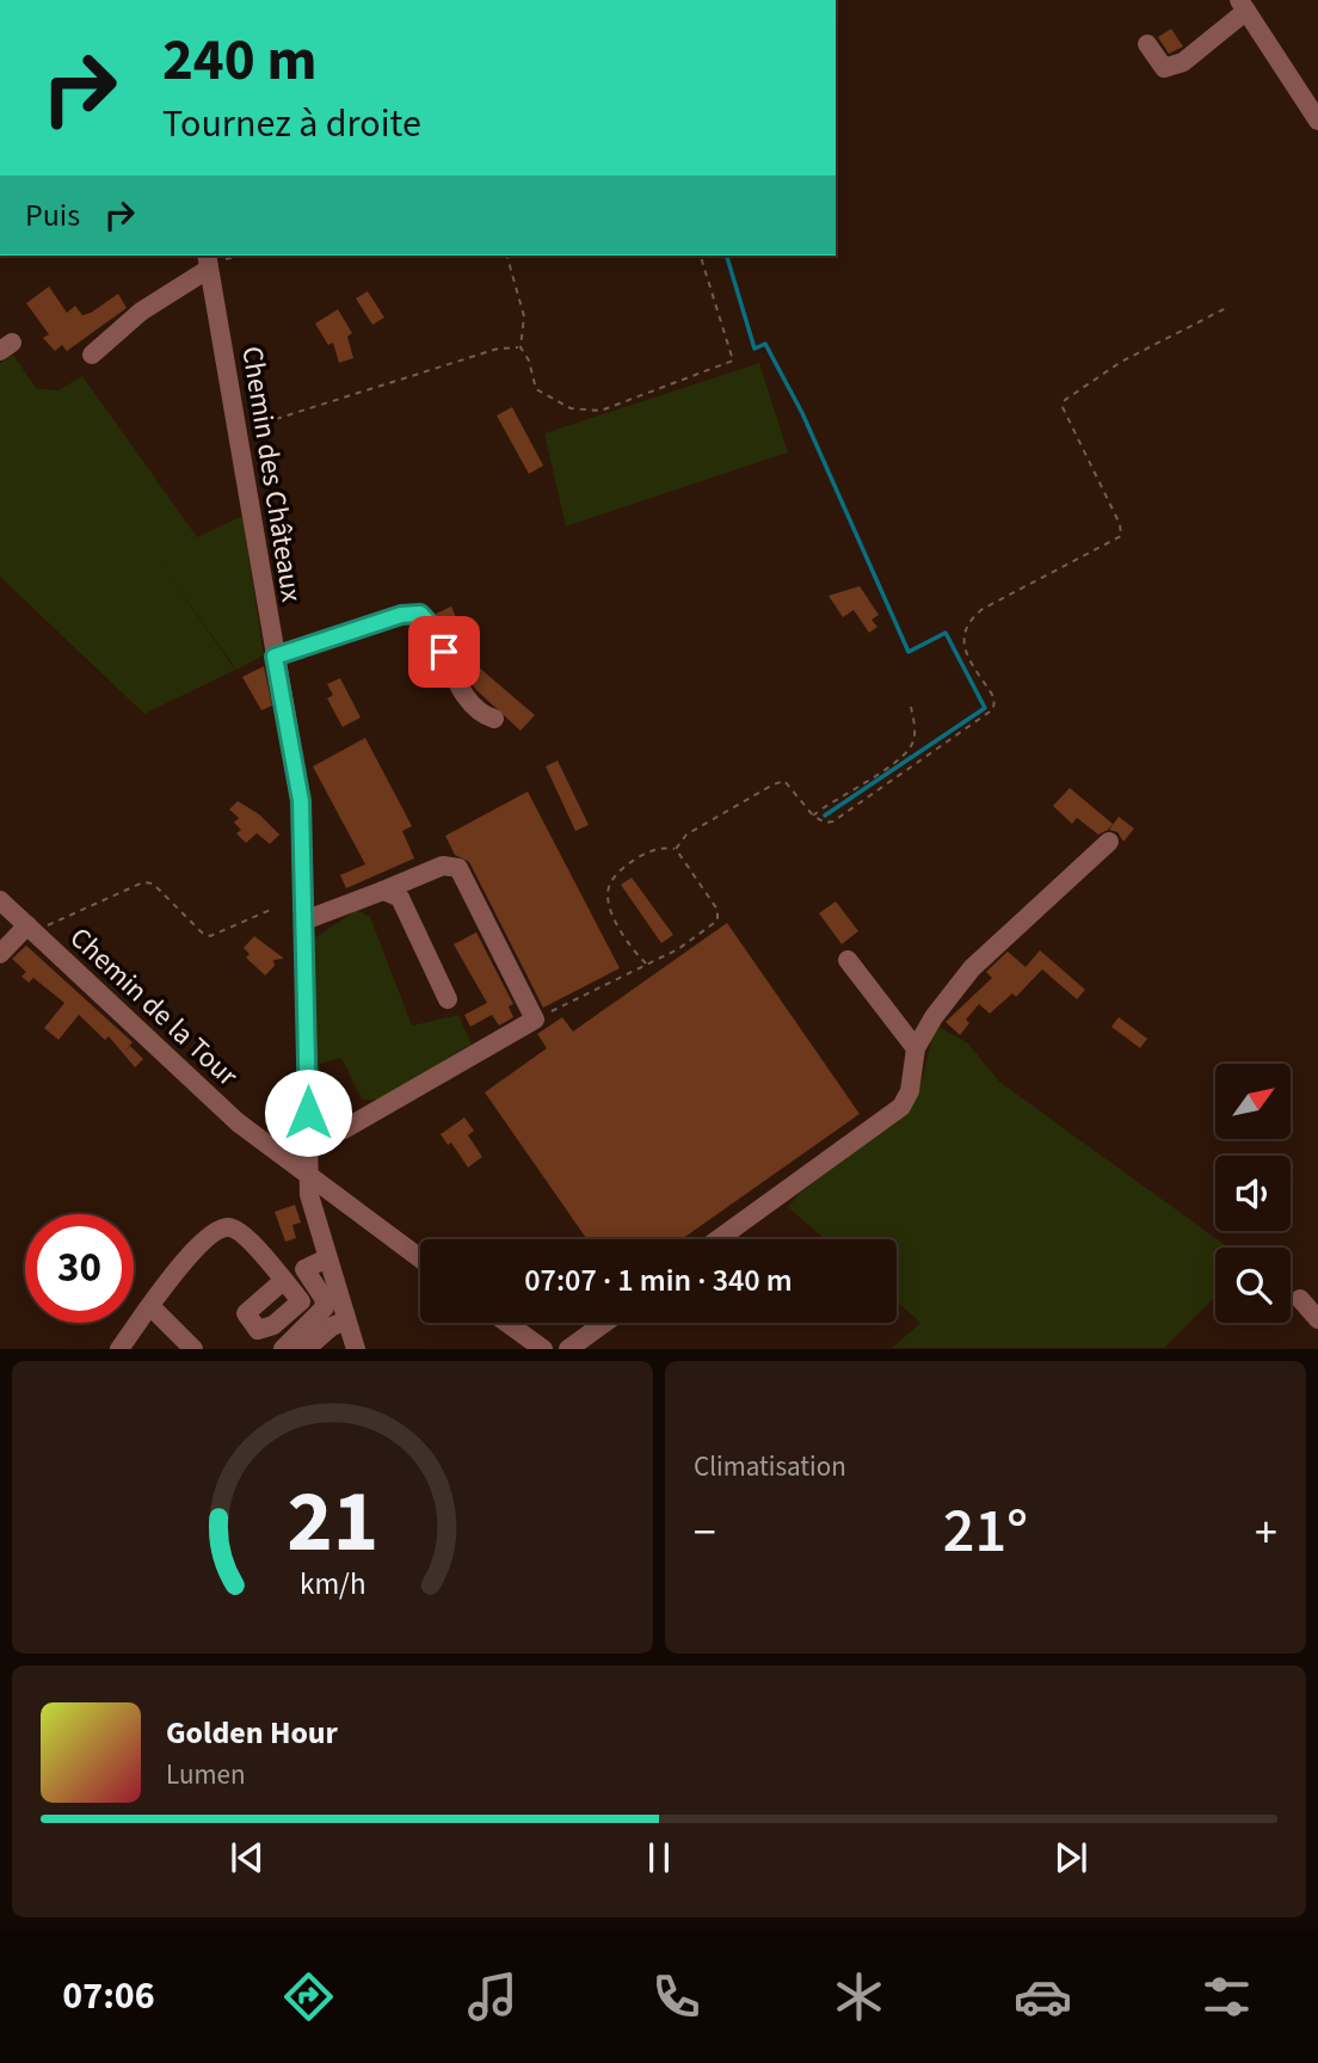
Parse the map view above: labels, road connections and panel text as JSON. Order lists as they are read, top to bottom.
{
  "streets": {
    "street": ["Chemin des Châteaux", "Chemin de la Tour"]
  },
  "crossings": [
    ["Chemin des Châteaux", "Chemin de la Tour"]
  ],
  "north": "top right",
  "page": {
    "turn": ["240 m", "Tournez à droite"],
    "then": "Puis",
    "limit": "30",
    "trip": "07:07 · 1 min · 340 m",
    "tile": "Climatisation",
    "heat": ["−", "21°", "+"],
    "song": ["Golden Hour", "Lumen"],
    "tabs": "07:06",
    "gauge": ["21", "km/h"]
  }
}
